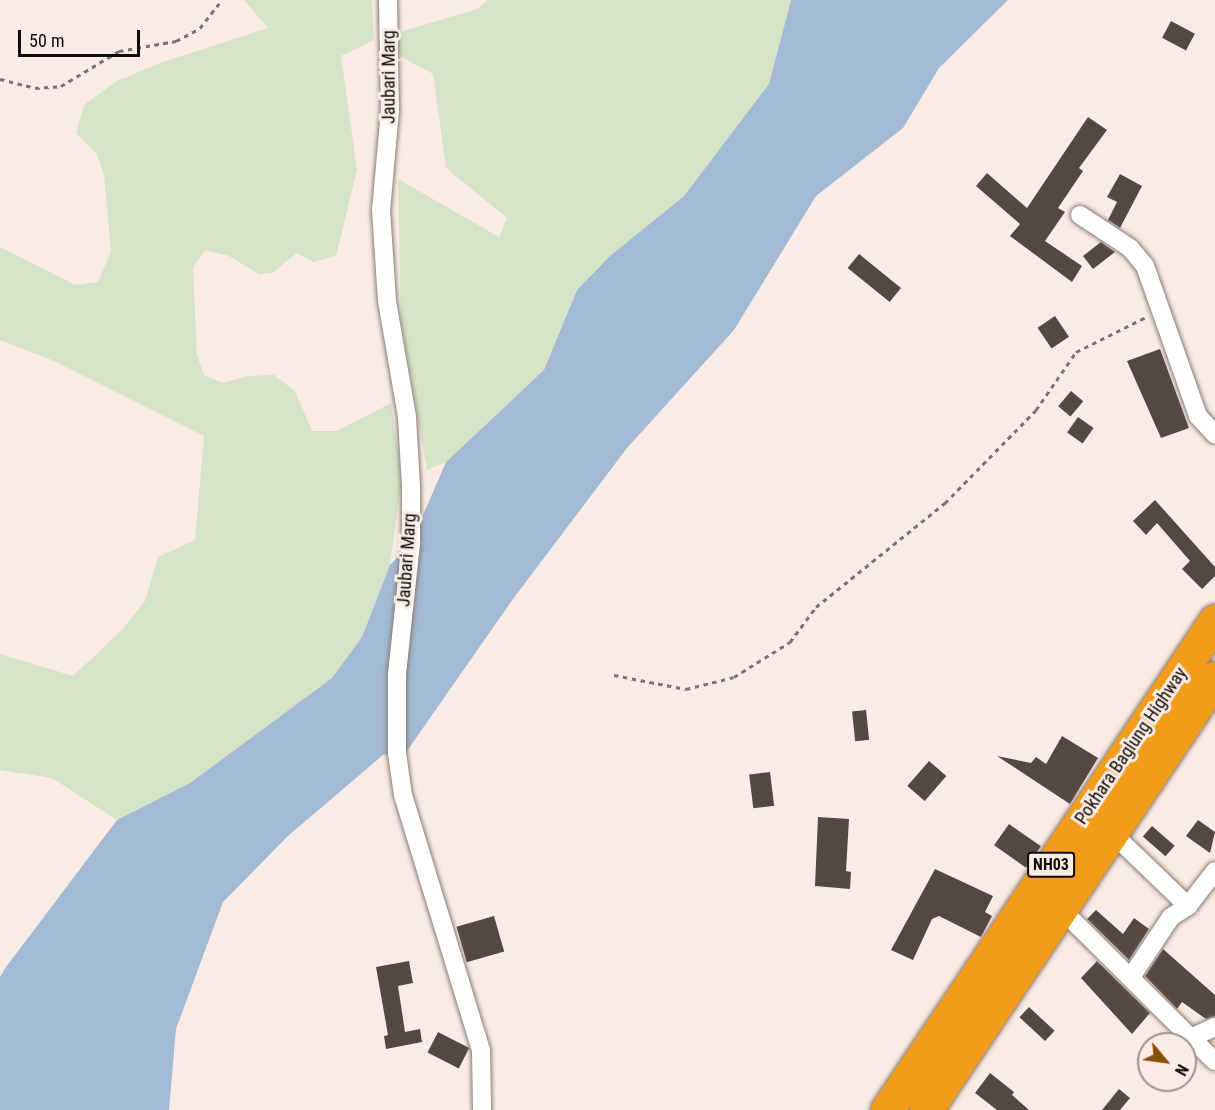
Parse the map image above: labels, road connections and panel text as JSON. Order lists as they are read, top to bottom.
{
  "streets": {
    "highway": ["Pokhara Baglung Highway", "NH03"],
    "street": ["Jaubari Marg"]
  },
  "scale_bar": "50 m",
  "north": "bottom right"
}
